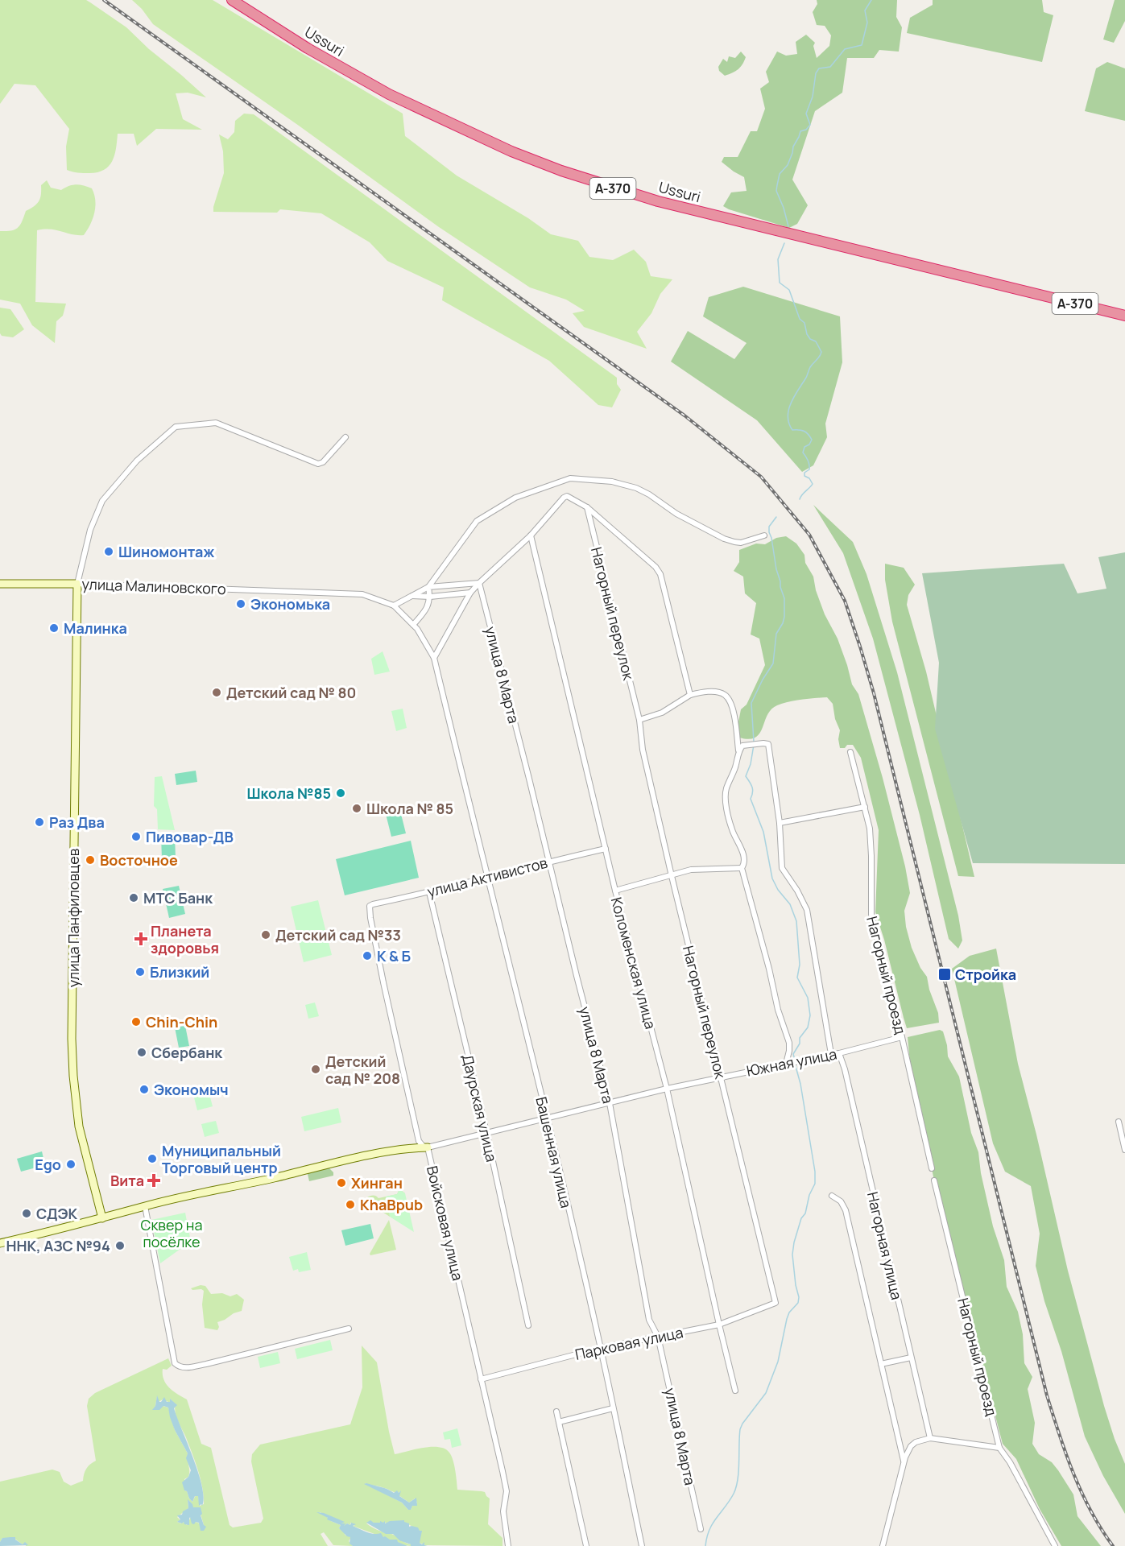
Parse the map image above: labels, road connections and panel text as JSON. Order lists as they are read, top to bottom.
{
  "streets": {
    "highway": ["Ussuri", "А-370"],
    "street": [
      "улица Малиновского",
      "Нагорный переулок",
      "улица 8 Марта",
      "улица Активистов",
      "улица Панфиловцев",
      "Коломенская улица",
      "Нагорный проезд",
      "Южная улица",
      "Даурская улица",
      "Башенная улица",
      "Войсковая улица",
      "Нагорная улица",
      "Парковая улица"
    ]
  },
  "crossings": [
    ["улица Малиновского", "улица Панфиловцев"],
    ["улица Малиновского", "Башенная улица"],
    ["Нагорный переулок", "Коломенская улица"],
    ["Нагорный переулок", "Южная улица"],
    ["Нагорный переулок", "Парковая улица"],
    ["улица 8 Марта", "улица Активистов"],
    ["улица 8 Марта", "Южная улица"],
    ["улица 8 Марта", "Парковая улица"],
    ["улица Активистов", "Коломенская улица"],
    ["улица Активистов", "Даурская улица"],
    ["улица Активистов", "Башенная улица"],
    ["улица Активистов", "Войсковая улица"],
    ["Коломенская улица", "Южная улица"],
    ["Коломенская улица", "Парковая улица"],
    ["Нагорный проезд", "Южная улица"],
    ["Южная улица", "Даурская улица"],
    ["Южная улица", "Башенная улица"],
    ["Южная улица", "Войсковая улица"],
    ["Южная улица", "Нагорная улица"],
    ["Башенная улица", "Парковая улица"],
    ["Войсковая улица", "Парковая улица"]
  ],
  "parks": ["Сквер на посёлке"],
  "places": {
    "other": [
      "Шиномонтаж",
      "Экономька",
      "Малинка",
      "Детский сад № 80",
      "Школа №85",
      "Школа № 85",
      "Раз Два",
      "Пивовар-ДВ",
      "Восточное",
      "МТС Банк",
      "Детский сад №33",
      "К & Б",
      "Близкий",
      "Chin-Chin",
      "Сбербанк",
      "Детский сад № 208",
      "Экономыч",
      "Муниципальный Торговый центр",
      "Ego",
      "Хинган",
      "KhaBpub",
      "СДЭК",
      "ННК, АЗС №94"
    ],
    "health": ["Планета здоровья", "Вита"],
    "transit": ["Стройка"]
  }
}
